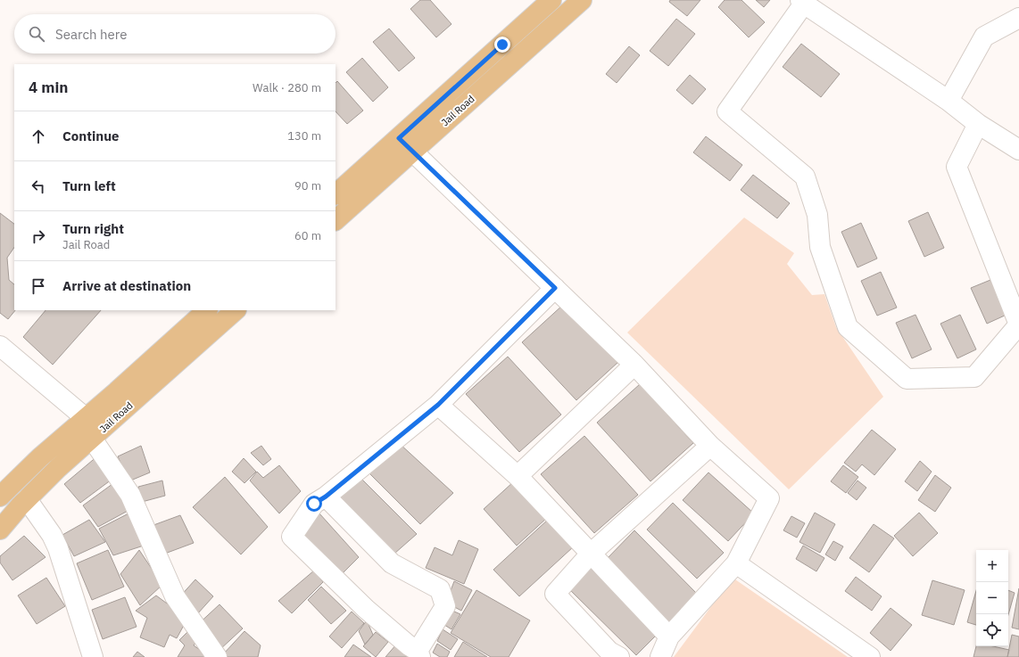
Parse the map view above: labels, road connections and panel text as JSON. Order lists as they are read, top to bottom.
{
  "streets": {
    "main road": ["Jail Road"]
  },
  "page": {
    "search": "Search here",
    "heading": ["4 min", "Walk · 280 m"],
    "list": [
      ["Continue", "130 m"],
      ["Turn left", "90 m"],
      ["Turn right", "Jail Road", "60 m"],
      "Arrive at destination"
    ],
    "map_buttons": ["+", "−"]
  }
}
